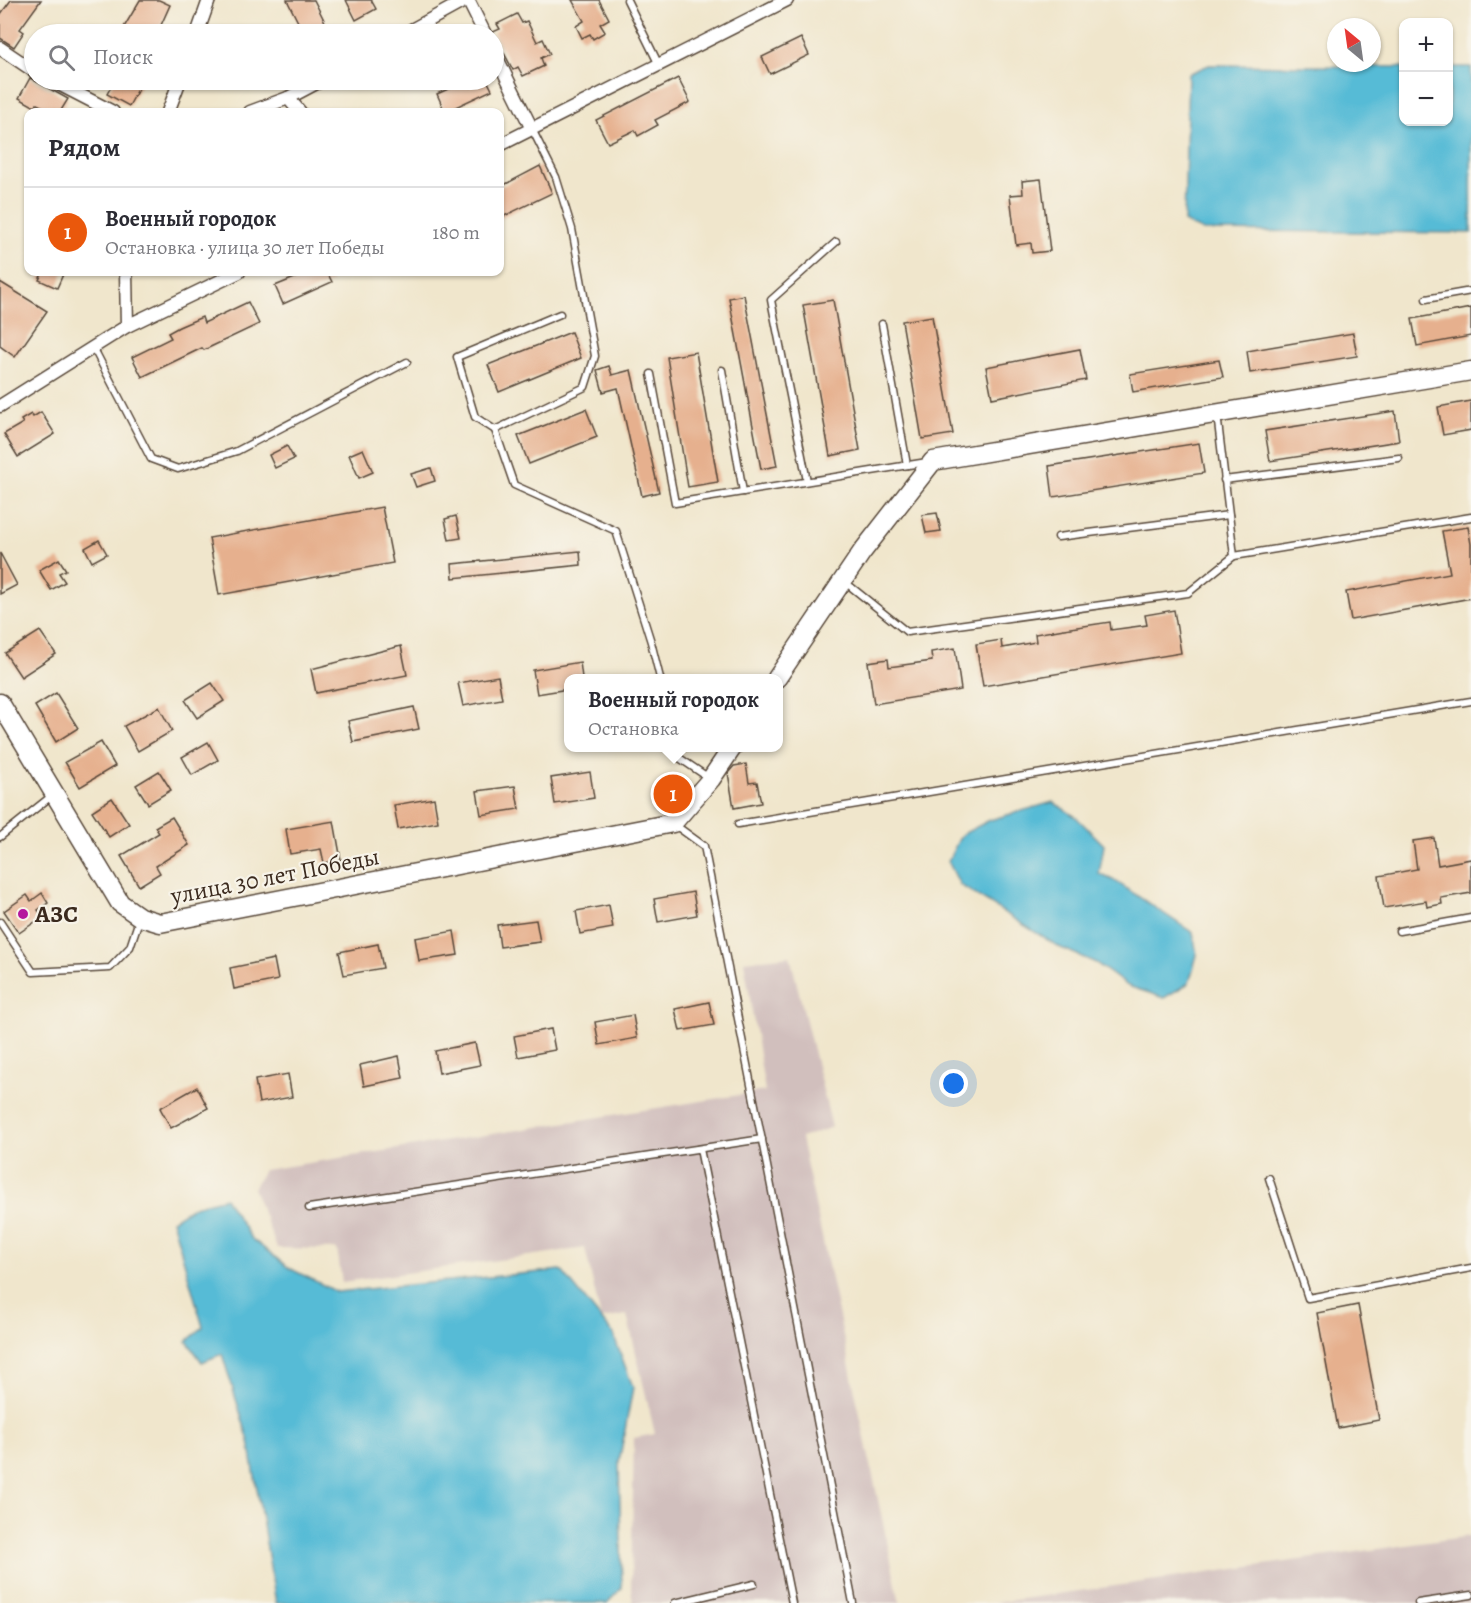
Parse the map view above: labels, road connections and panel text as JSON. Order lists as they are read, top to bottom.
{
  "streets": {
    "street": ["улица 30 лет Победы"]
  },
  "places": ["АЗС"],
  "north": "top left",
  "page": {
    "map_buttons": ["+", "−"],
    "search": "Поиск",
    "heading": "Рядом",
    "list": [
      {
        "mark": "1",
        "name": "Военный городок",
        "note": "Остановка · улица 30 лет Победы",
        "value": "180 m"
      }
    ],
    "popup": ["Военный городок", "Остановка"],
    "pins": "1"
  }
}
